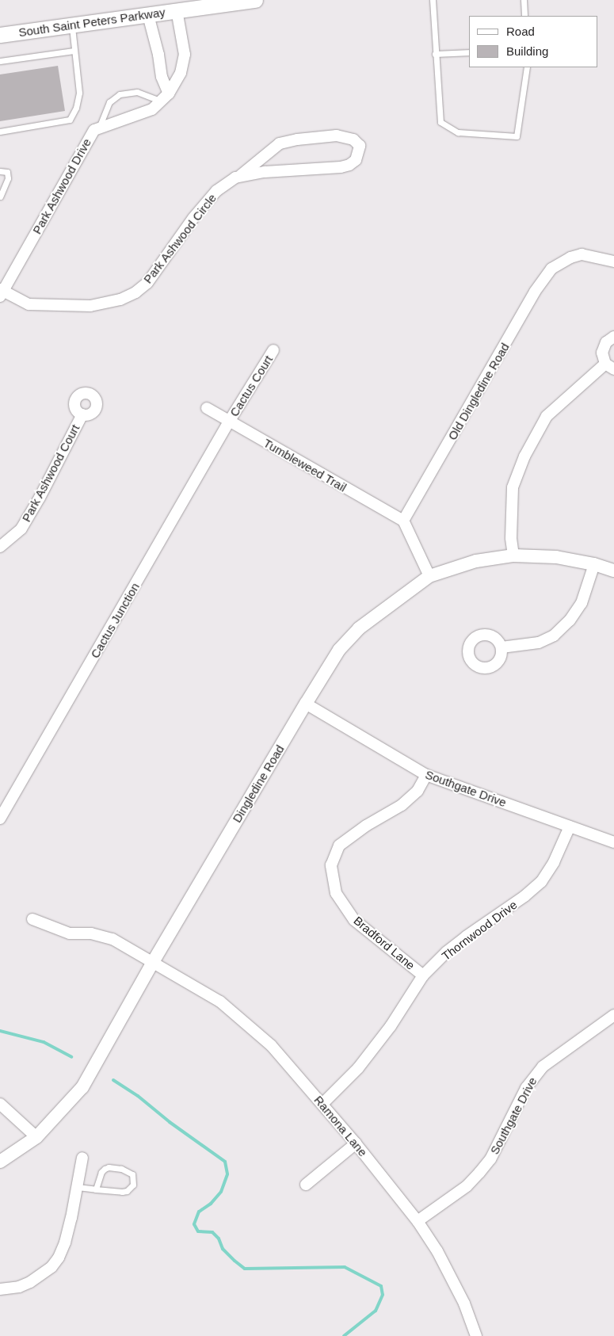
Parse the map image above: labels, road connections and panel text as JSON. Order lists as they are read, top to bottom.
{
  "streets": {
    "main road": ["South Saint Peters Parkway"],
    "street": [
      "Park Ashwood Drive",
      "Park Ashwood Circle",
      "Cactus Court",
      "Old Dingledine Road",
      "Tumbleweed Trail",
      "Park Ashwood Court",
      "Cactus Junction",
      "Dingledine Road",
      "Southgate Drive",
      "Thornwood Drive",
      "Bradford Lane",
      "Ramona Lane"
    ]
  },
  "crossings": [
    ["South Saint Peters Parkway", "Park Ashwood Drive"],
    ["Park Ashwood Drive", "Park Ashwood Circle"],
    ["Cactus Court", "Tumbleweed Trail"],
    ["Cactus Court", "Cactus Junction"],
    ["Old Dingledine Road", "Tumbleweed Trail"],
    ["Tumbleweed Trail", "Cactus Junction"],
    ["Dingledine Road", "Southgate Drive"],
    ["Dingledine Road", "Ramona Lane"],
    ["Southgate Drive", "Thornwood Drive"],
    ["Southgate Drive", "Bradford Lane"],
    ["Southgate Drive", "Ramona Lane"],
    ["Thornwood Drive", "Bradford Lane"],
    ["Thornwood Drive", "Ramona Lane"]
  ],
  "legend": ["Road", "Building"]
}
